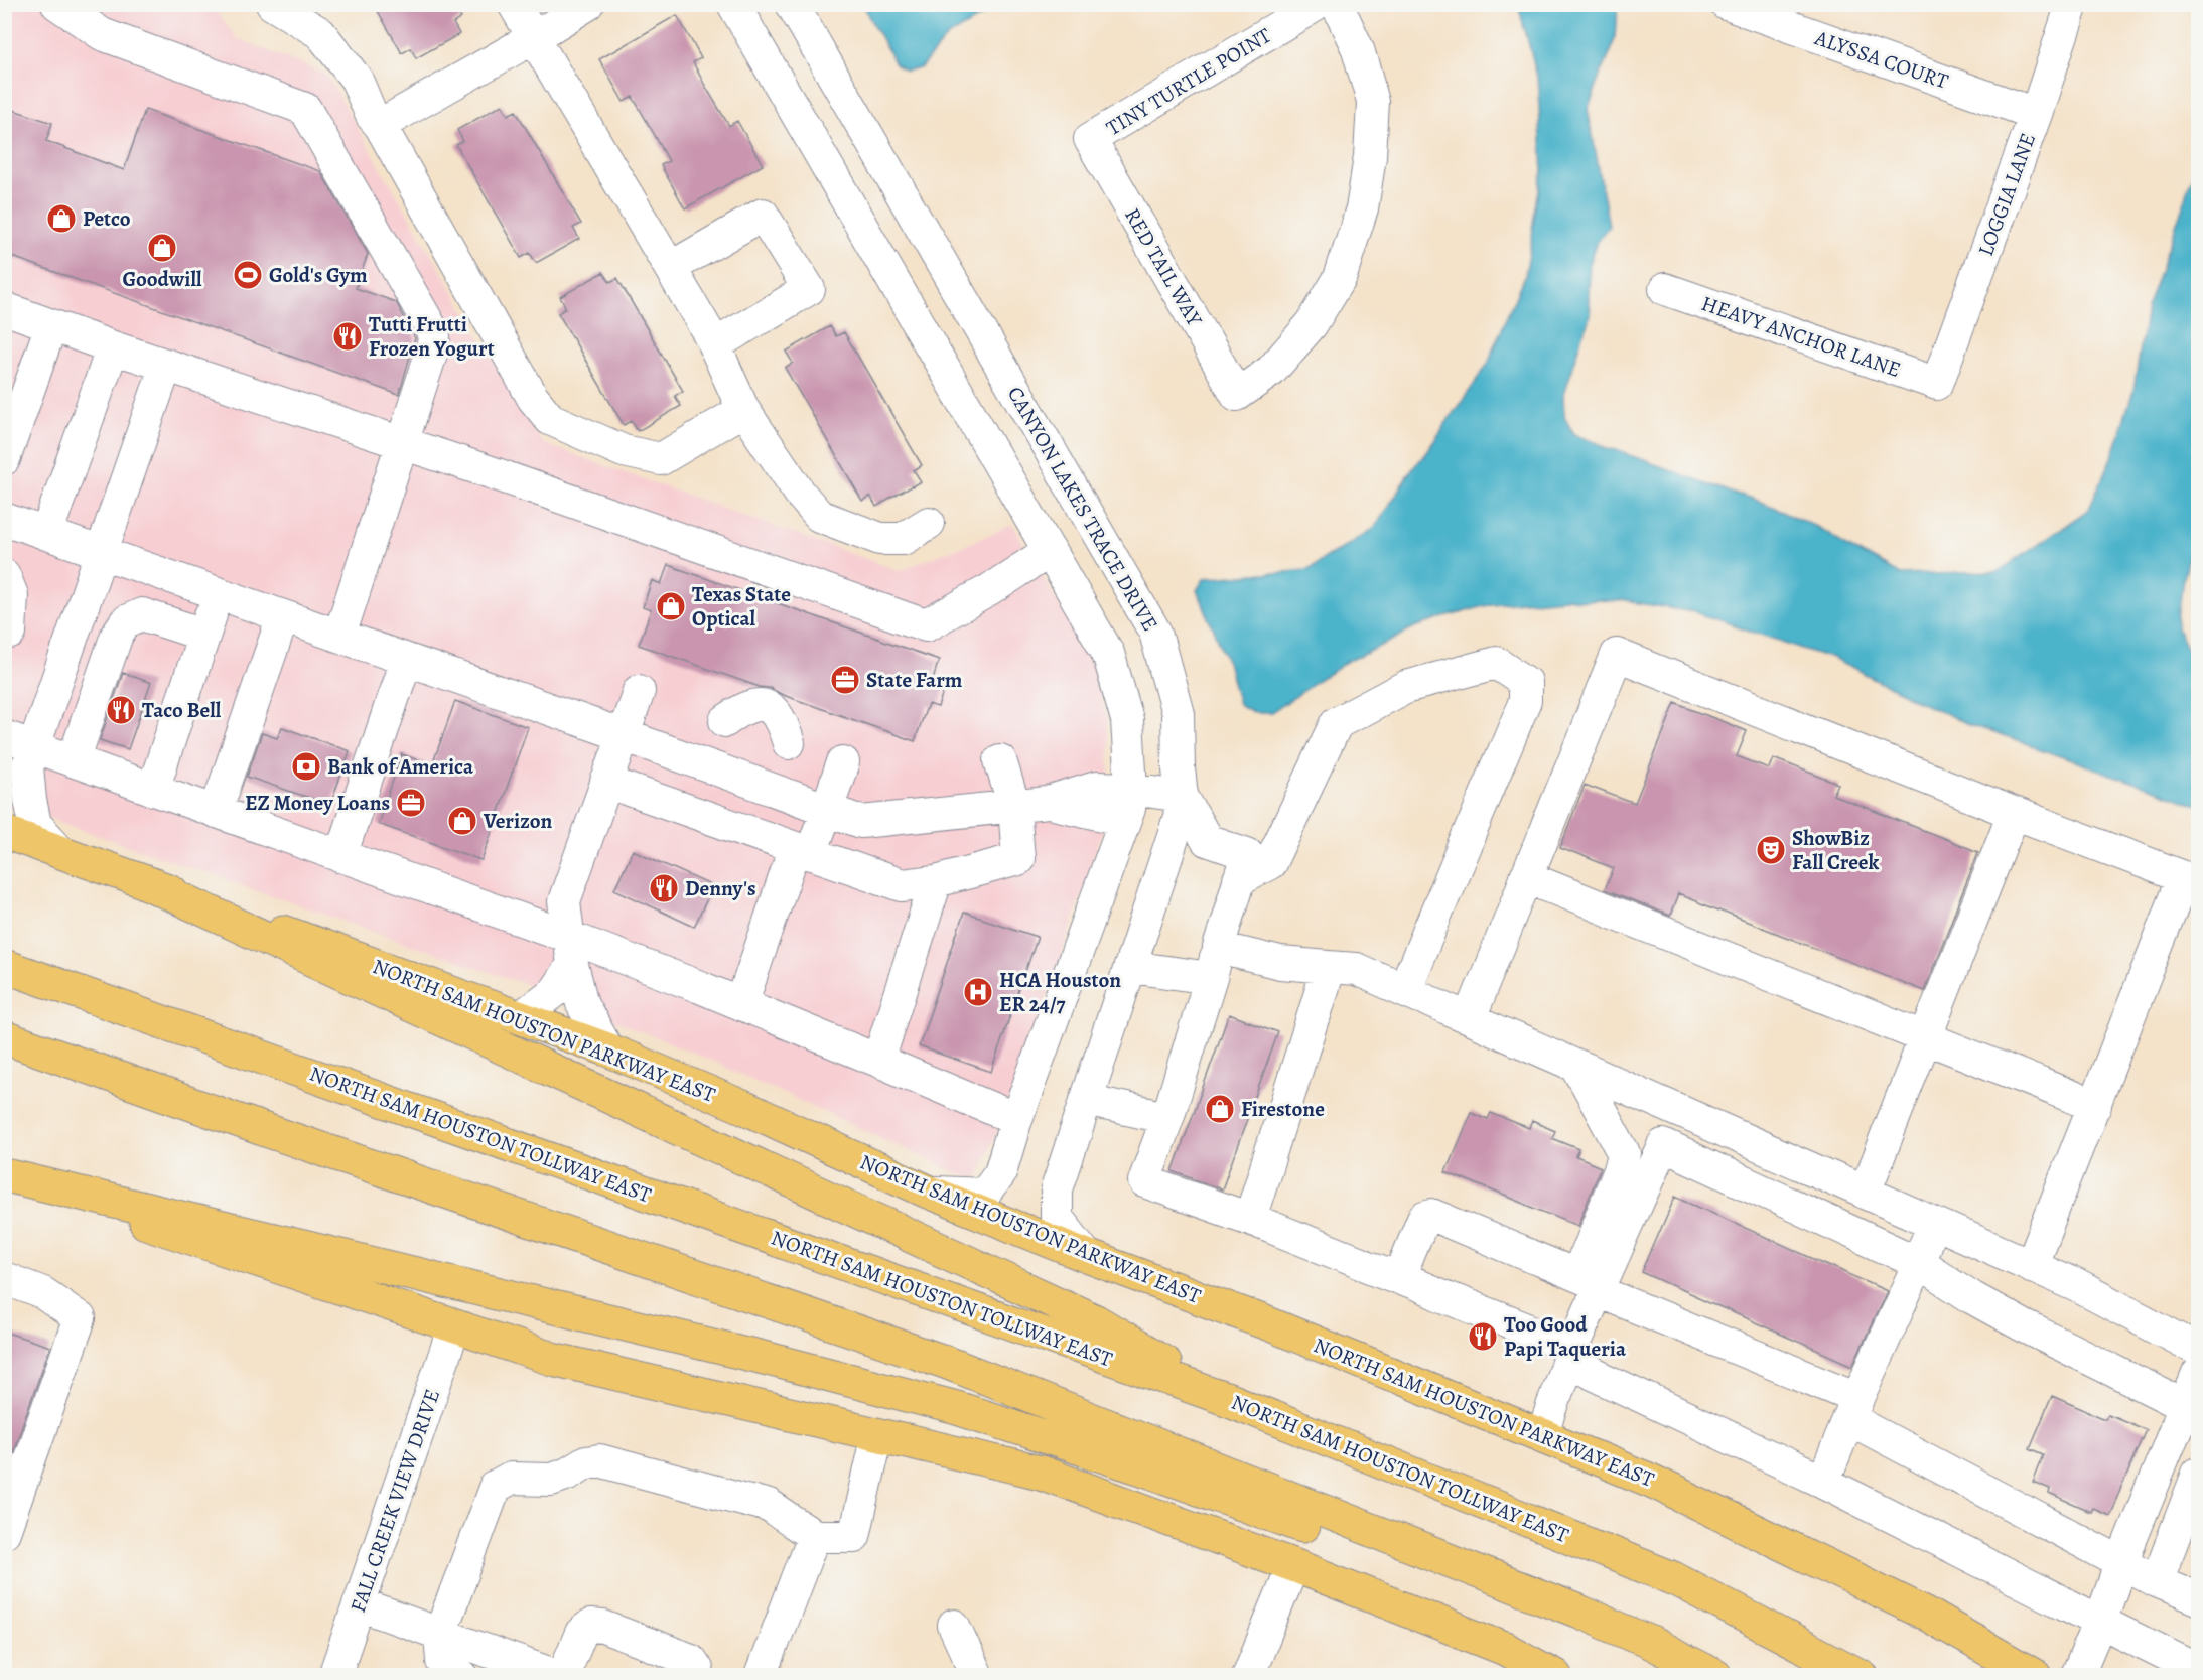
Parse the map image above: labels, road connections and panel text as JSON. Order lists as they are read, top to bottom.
{
  "streets": {
    "main road": ["NORTH SAM HOUSTON PARKWAY EAST", "NORTH SAM HOUSTON TOLLWAY EAST"],
    "street": [
      "ALYSSA COURT",
      "TINY TURTLE POINT",
      "LOGGIA LANE",
      "RED TAIL WAY",
      "HEAVY ANCHOR LANE",
      "CANYON LAKES TRACE DRIVE",
      "FALL CREEK VIEW DRIVE"
    ]
  },
  "crossings": [
    ["ALYSSA COURT", "LOGGIA LANE"],
    ["TINY TURTLE POINT", "RED TAIL WAY"],
    ["LOGGIA LANE", "HEAVY ANCHOR LANE"],
    ["CANYON LAKES TRACE DRIVE", "NORTH SAM HOUSTON PARKWAY EAST"]
  ],
  "places": {
    "shop": [
      "Petco",
      "Goodwill",
      "Texas State Optical",
      "Verizon",
      "Firestone"
    ],
    "sports": ["Gold's Gym"],
    "restaurant": [
      "Tutti Frutti Frozen Yogurt",
      "Taco Bell",
      "Denny's",
      "Too Good Papi Taqueria"
    ],
    "office": ["State Farm", "EZ Money Loans"],
    "bank": ["Bank of America"],
    "theatre": ["ShowBiz Fall Creek"],
    "hospital": ["HCA Houston ER 24/7"]
  }
}
